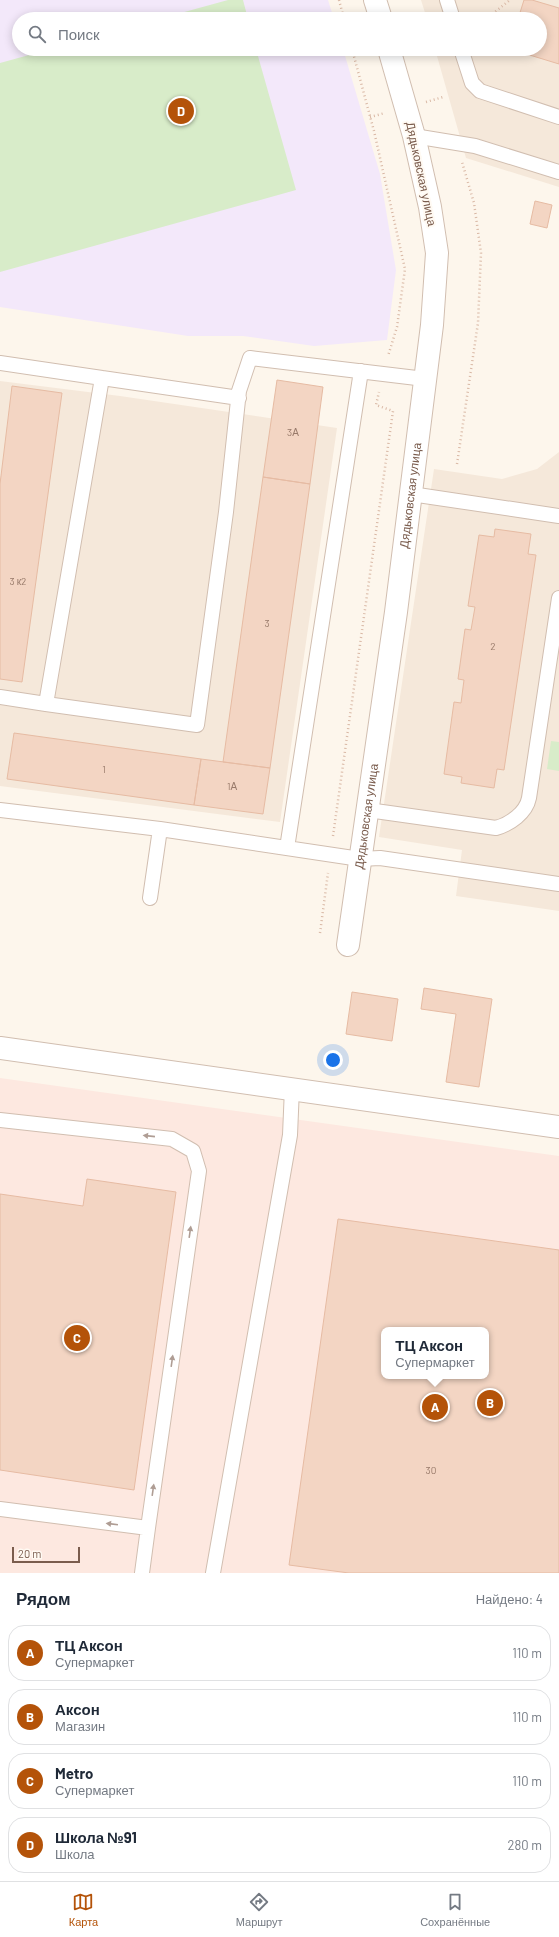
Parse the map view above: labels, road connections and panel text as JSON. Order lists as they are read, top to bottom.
{
  "streets": {
    "street": ["Дядьковская улица"]
  },
  "house_numbers": [
    "3А",
    "3 к2",
    "3",
    "2",
    "1",
    "1А",
    "30"
  ],
  "scale_bar": "20 m",
  "page": {
    "search": "Поиск",
    "pins": [
      "D",
      "C",
      "B",
      "A"
    ],
    "popup": ["ТЦ Аксон", "Супермаркет"],
    "scale": "20 m",
    "heading": ["Рядом", "Найдено: 4"],
    "list": [
      {
        "mark": "A",
        "name": "ТЦ Аксон",
        "note": "Супермаркет",
        "value": "110 m"
      },
      {
        "mark": "B",
        "name": "Аксон",
        "note": "Магазин",
        "value": "110 m"
      },
      {
        "mark": "C",
        "name": "Metro",
        "note": "Супермаркет",
        "value": "110 m"
      },
      {
        "mark": "D",
        "name": "Школа №91",
        "note": "Школа",
        "value": "280 m"
      }
    ],
    "nav": ["Карта", "Маршрут", "Сохранённые"]
  }
}
